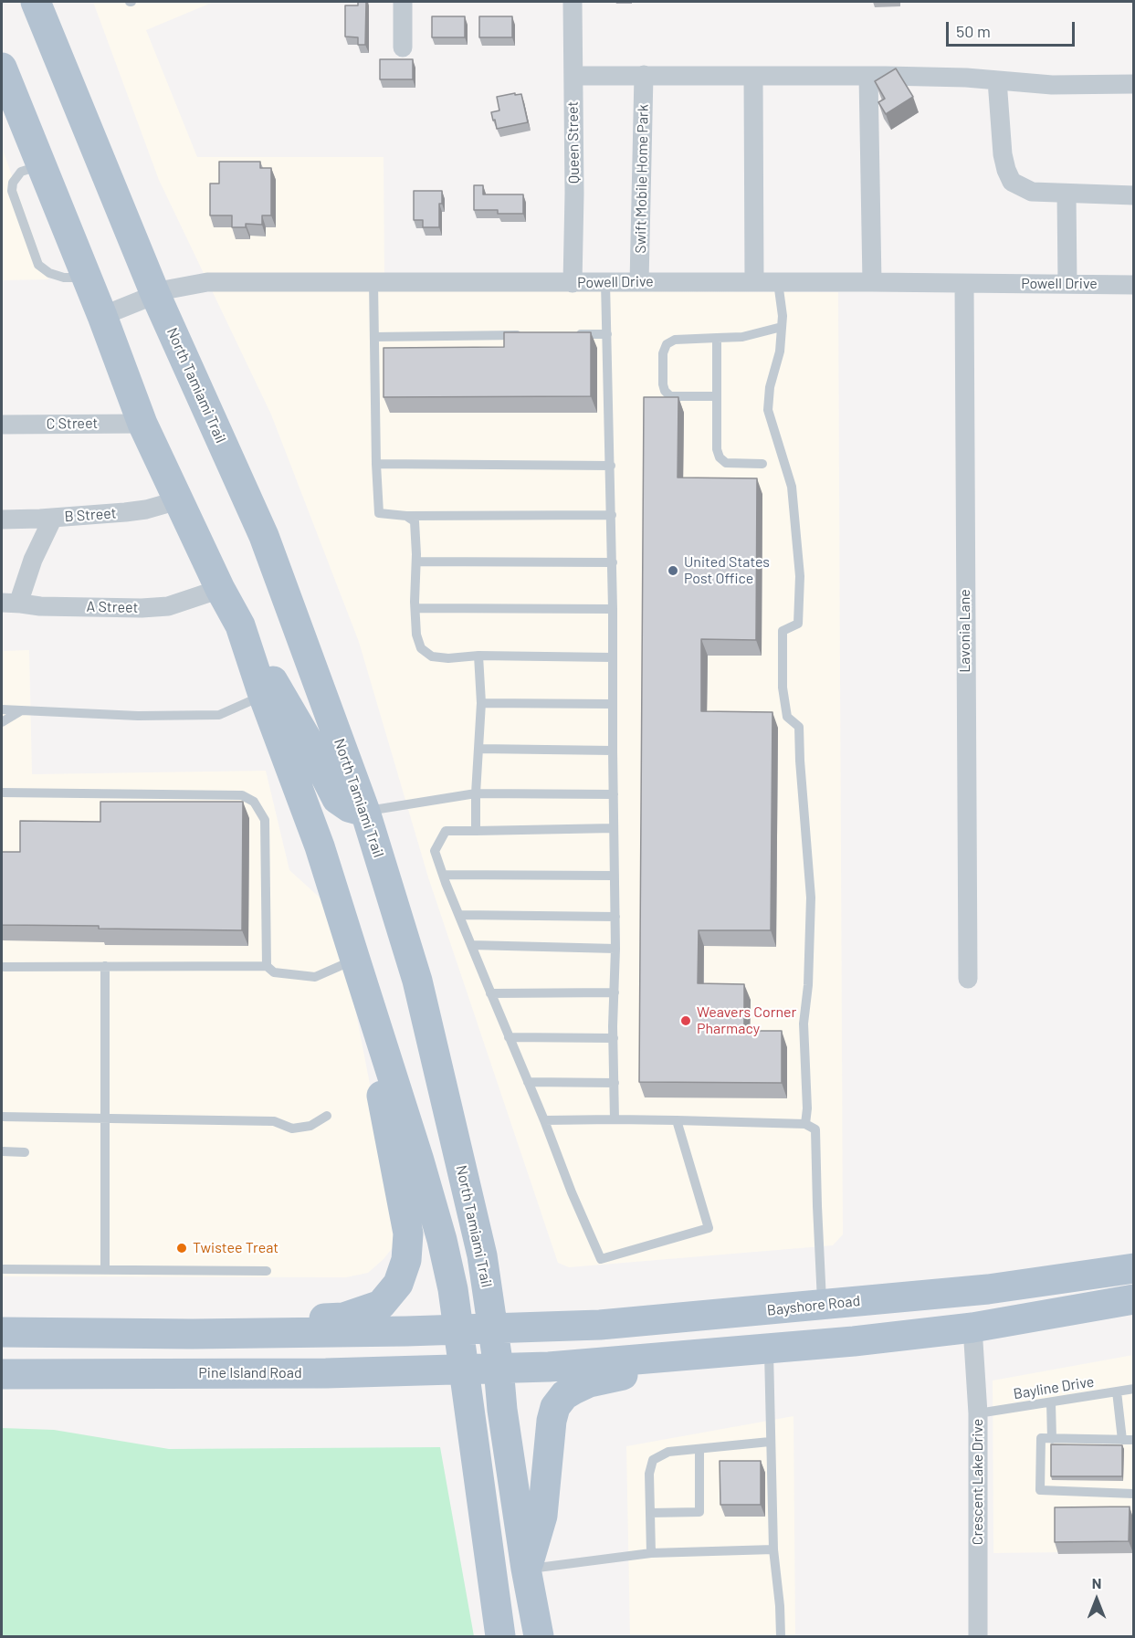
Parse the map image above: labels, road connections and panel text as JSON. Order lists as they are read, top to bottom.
{
  "streets": {
    "main road": ["North Tamiami Trail", "Bayshore Road", "Pine Island Road"],
    "street": [
      "Queen Street",
      "Swift Mobile Home Park",
      "Powell Drive",
      "C Street",
      "B Street",
      "A Street",
      "Lavonia Lane",
      "Crescent Lake Drive"
    ],
    "lane": ["Bayline Drive"]
  },
  "crossings": [
    ["Queen Street", "Powell Drive"],
    ["Swift Mobile Home Park", "Powell Drive"],
    ["Powell Drive", "North Tamiami Trail"],
    ["Powell Drive", "Lavonia Lane"],
    ["North Tamiami Trail", "Bayshore Road"],
    ["North Tamiami Trail", "Pine Island Road"],
    ["Bayline Drive", "Crescent Lake Drive"]
  ],
  "places": ["United States Post Office", "Weavers Corner Pharmacy", "Twistee Treat"],
  "scale_bar": "50 m",
  "north": "top"
}
